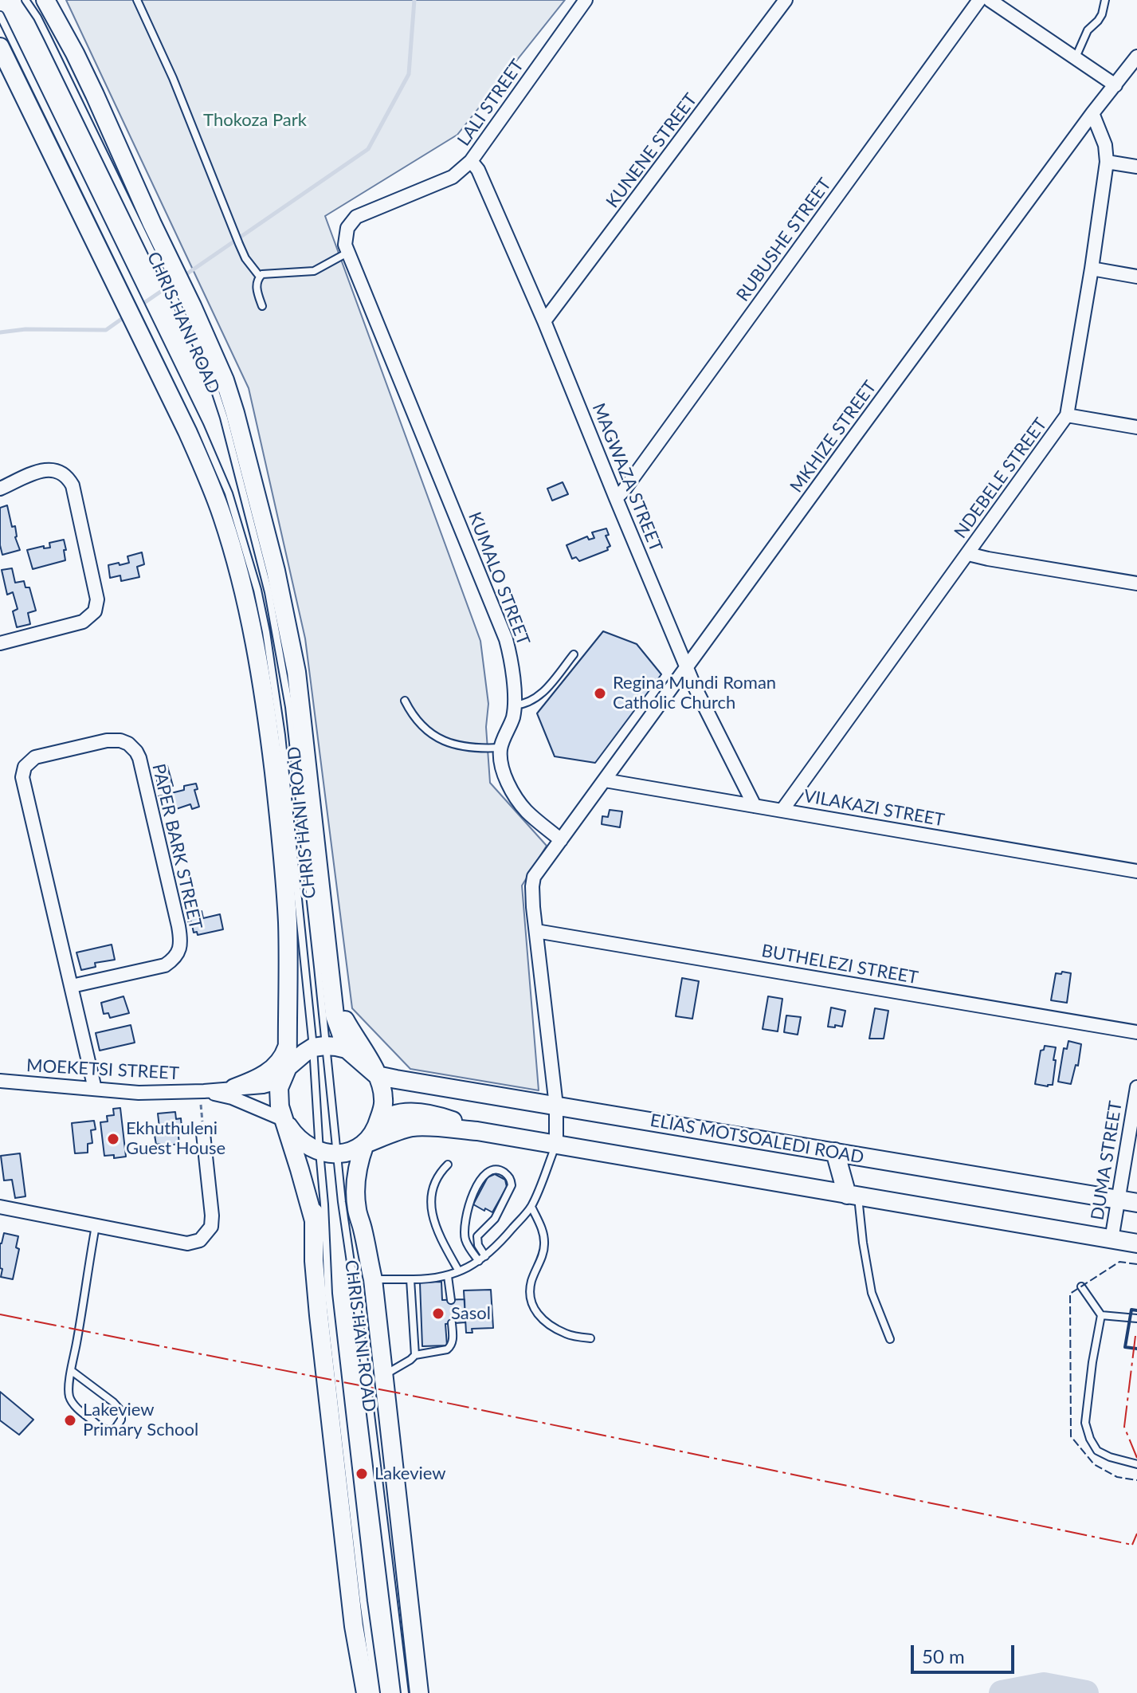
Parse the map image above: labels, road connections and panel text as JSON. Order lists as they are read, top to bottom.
{
  "streets": {
    "main road": ["CHRIS HANI ROAD", "ELIAS MOTSOALEDI ROAD"],
    "street": [
      "LALI STREET",
      "KUNENE STREET",
      "RUBUSHE STREET",
      "MKHIZE STREET",
      "MAGWAZA STREET",
      "NDEBELE STREET",
      "KUMALO STREET",
      "VILAKAZI STREET",
      "PAPER BARK STREET",
      "BUTHELEZI STREET",
      "MOEKETSI STREET",
      "DUMA STREET"
    ]
  },
  "crossings": [
    ["LALI STREET", "MAGWAZA STREET"],
    ["LALI STREET", "KUMALO STREET"],
    ["KUNENE STREET", "MAGWAZA STREET"],
    ["RUBUSHE STREET", "MAGWAZA STREET"],
    ["CHRIS HANI ROAD", "MOEKETSI STREET"],
    ["CHRIS HANI ROAD", "ELIAS MOTSOALEDI ROAD"],
    ["MKHIZE STREET", "MAGWAZA STREET"],
    ["MKHIZE STREET", "NDEBELE STREET"],
    ["MKHIZE STREET", "VILAKAZI STREET"],
    ["MAGWAZA STREET", "VILAKAZI STREET"],
    ["NDEBELE STREET", "VILAKAZI STREET"],
    ["PAPER BARK STREET", "MOEKETSI STREET"],
    ["MOEKETSI STREET", "ELIAS MOTSOALEDI ROAD"],
    ["ELIAS MOTSOALEDI ROAD", "DUMA STREET"]
  ],
  "parks": ["Thokoza Park"],
  "places": [
    "Regina Mundi Roman Catholic Church",
    "Ekhuthuleni Guest House",
    "Sasol",
    "Lakeview Primary School",
    "Lakeview"
  ],
  "scale_bar": "50 m"
}
